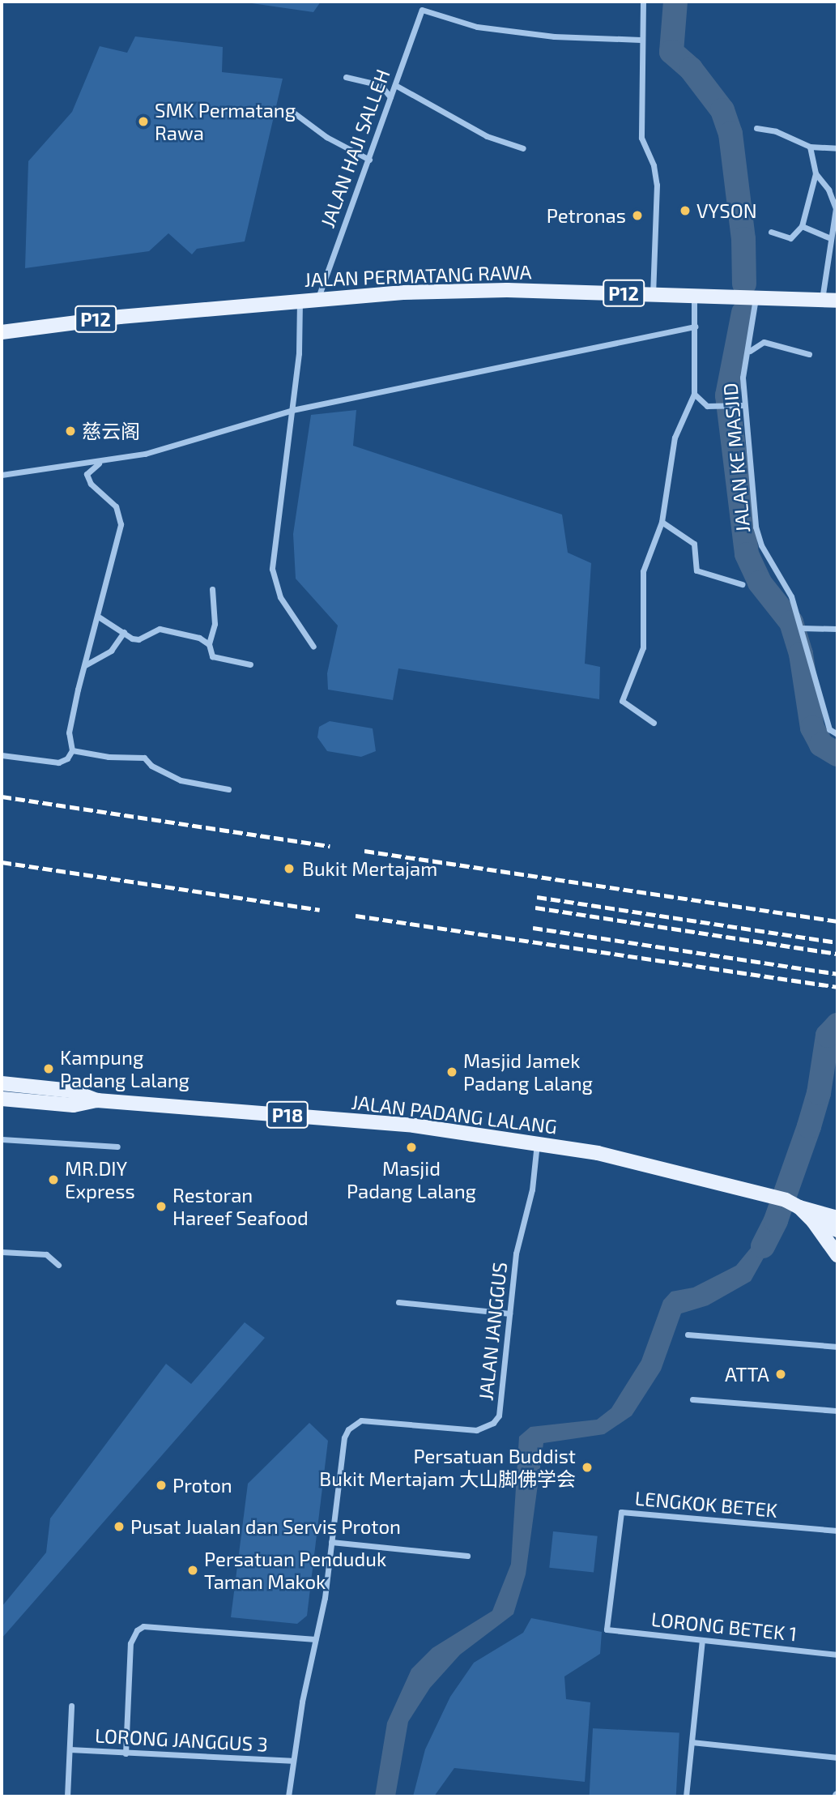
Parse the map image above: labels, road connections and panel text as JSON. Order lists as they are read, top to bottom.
{
  "streets": {
    "main road": [
      "JALAN PERMATANG RAWA",
      "P12",
      "JALAN PADANG LALANG",
      "P18"
    ],
    "street": [
      "JALAN HAJI SALLEH",
      "JALAN KE MASJID",
      "JALAN JANGGUS",
      "LENGKOK BETEK",
      "LORONG BETEK 1",
      "LORONG JANGGUS 3"
    ]
  },
  "crossings": [
    ["JALAN HAJI SALLEH", "JALAN PERMATANG RAWA"],
    ["JALAN PERMATANG RAWA", "JALAN KE MASJID"],
    ["JALAN PADANG LALANG", "P18"],
    ["JALAN PADANG LALANG", "JALAN JANGGUS"],
    ["LENGKOK BETEK", "LORONG BETEK 1"]
  ],
  "places": [
    "SMK Permatang Rawa",
    "VYSON",
    "Petronas",
    "慈云阁",
    "Bukit Mertajam",
    "Kampung Padang Lalang",
    "Masjid Jamek Padang Lalang",
    "Masjid Padang Lalang",
    "MR.DIY Express",
    "Restoran Hareef Seafood",
    "ATTA",
    "Persatuan Buddist Bukit Mertajam 大山脚佛学会",
    "Proton",
    "Pusat Jualan dan Servis Proton",
    "Persatuan Penduduk Taman Makok"
  ]
}
